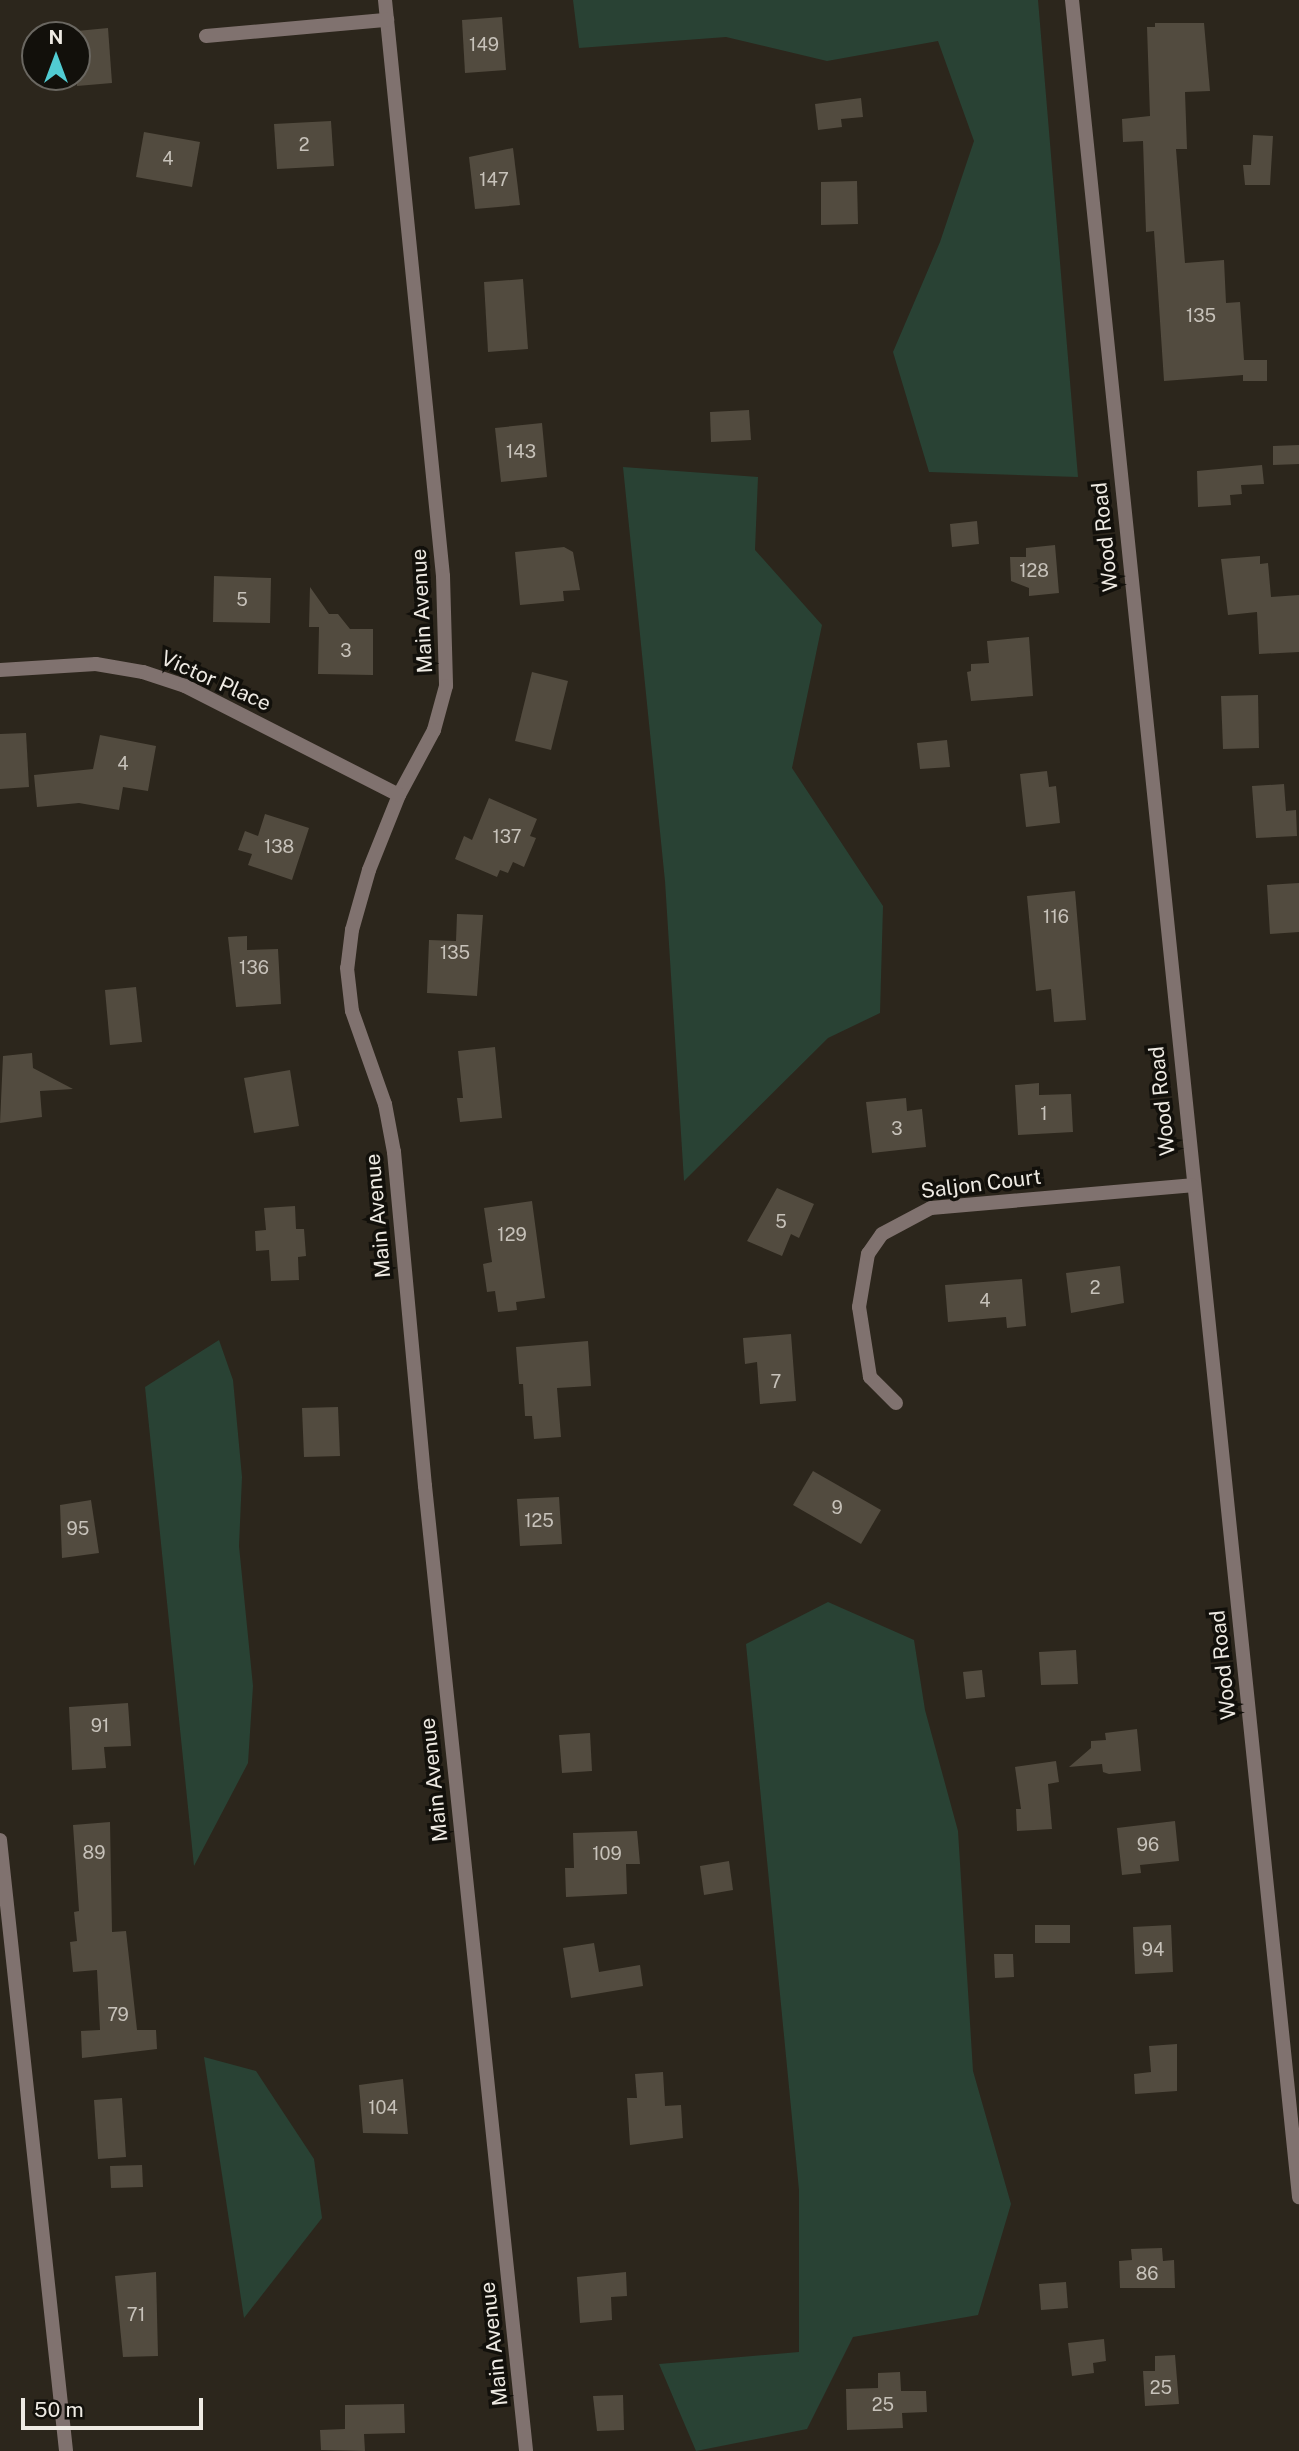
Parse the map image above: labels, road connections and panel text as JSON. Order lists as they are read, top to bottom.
{
  "streets": {
    "street": [
      "Wood Road",
      "Main Avenue",
      "Victor Place",
      "Saljon Court"
    ]
  },
  "crossings": [
    ["Wood Road", "Saljon Court"],
    ["Main Avenue", "Victor Place"]
  ],
  "house_numbers": [
    "149",
    "2",
    "4",
    "147",
    "135",
    "143",
    "128",
    "5",
    "3",
    "4",
    "137",
    "138",
    "116",
    "135",
    "136",
    "1",
    "3",
    "5",
    "129",
    "2",
    "4",
    "7",
    "9",
    "125",
    "95",
    "91",
    "96",
    "89",
    "109",
    "94",
    "79",
    "104",
    "86",
    "71",
    "25",
    "25"
  ],
  "scale_bar": "50 m",
  "north": "top"
}
